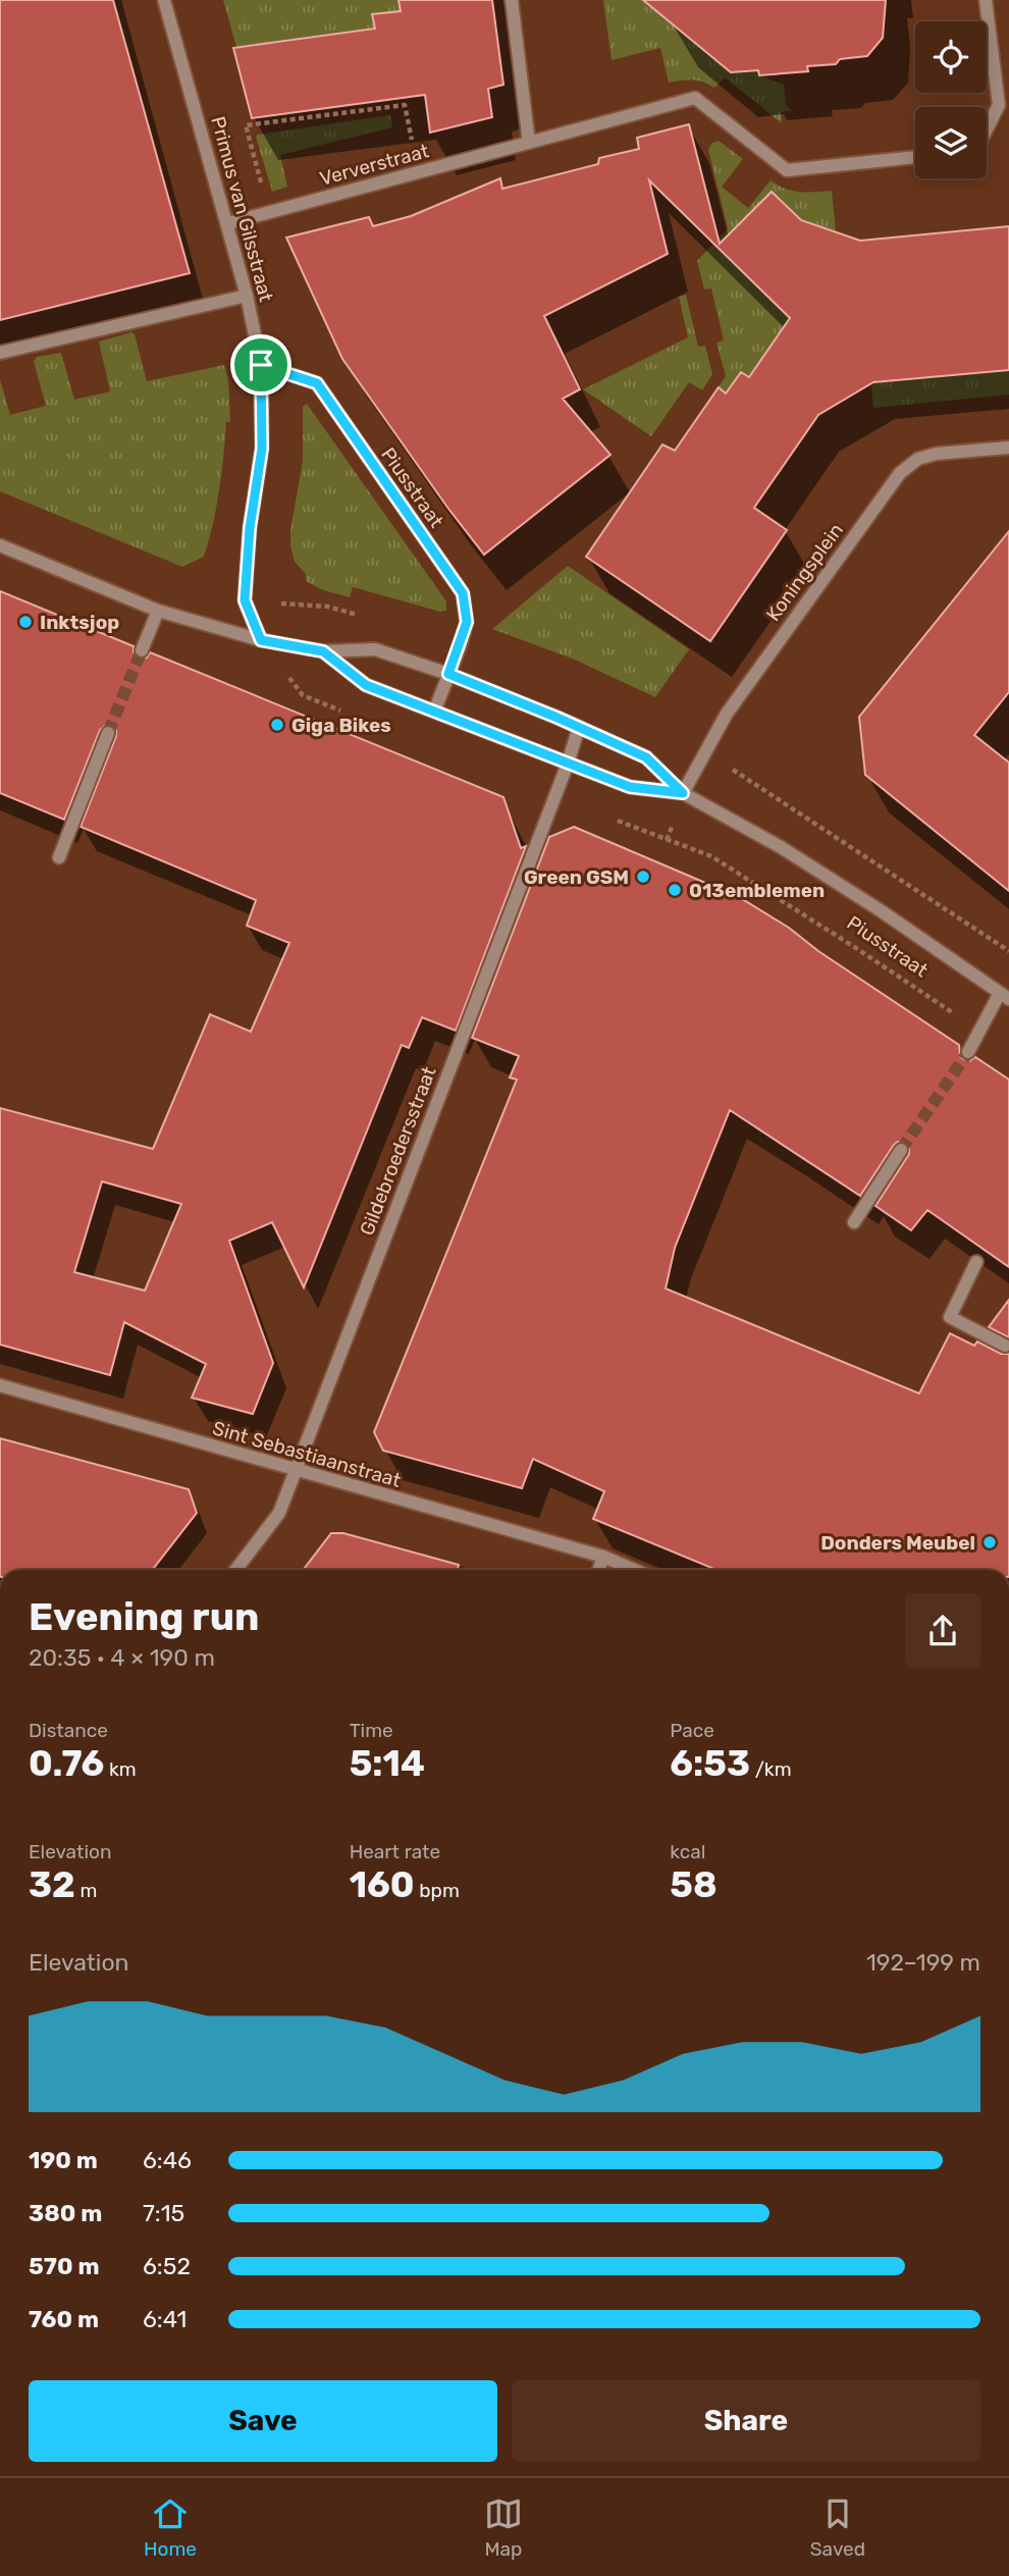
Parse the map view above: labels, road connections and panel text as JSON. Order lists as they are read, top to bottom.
{
  "streets": {
    "street": [
      "Ververstraat",
      "Primus van Gilsstraat",
      "Piusstraat",
      "Koningsplein",
      "Gildebroedersstraat",
      "Sint Sebastiaanstraat"
    ]
  },
  "crossings": [
    ["Ververstraat", "Primus van Gilsstraat"],
    ["Primus van Gilsstraat", "Piusstraat"],
    ["Piusstraat", "Koningsplein"],
    ["Piusstraat", "Gildebroedersstraat"],
    ["Gildebroedersstraat", "Sint Sebastiaanstraat"]
  ],
  "places": [
    "Inktsjop",
    "Giga Bikes",
    "Green GSM",
    "013emblemen",
    "Donders Meubel"
  ],
  "page": {
    "heading": ["Evening run", "20:35 · 4 × 190 m"],
    "stats": [
      ["Distance", "0.76 km"],
      ["Time", "5:14"],
      ["Pace", "6:53 /km"],
      ["Elevation", "32 m"],
      ["Heart rate", "160 bpm"],
      ["kcal", "58"]
    ],
    "chart": ["Elevation", "192–199 m"],
    "list": [
      {
        "name": "190 m",
        "note": "6:46"
      },
      {
        "name": "380 m",
        "note": "7:15"
      },
      {
        "name": "570 m",
        "note": "6:52"
      },
      {
        "name": "760 m",
        "note": "6:41"
      }
    ],
    "buttons": ["Save", "Share"],
    "tabs": ["Home", "Map", "Saved"]
  }
}
